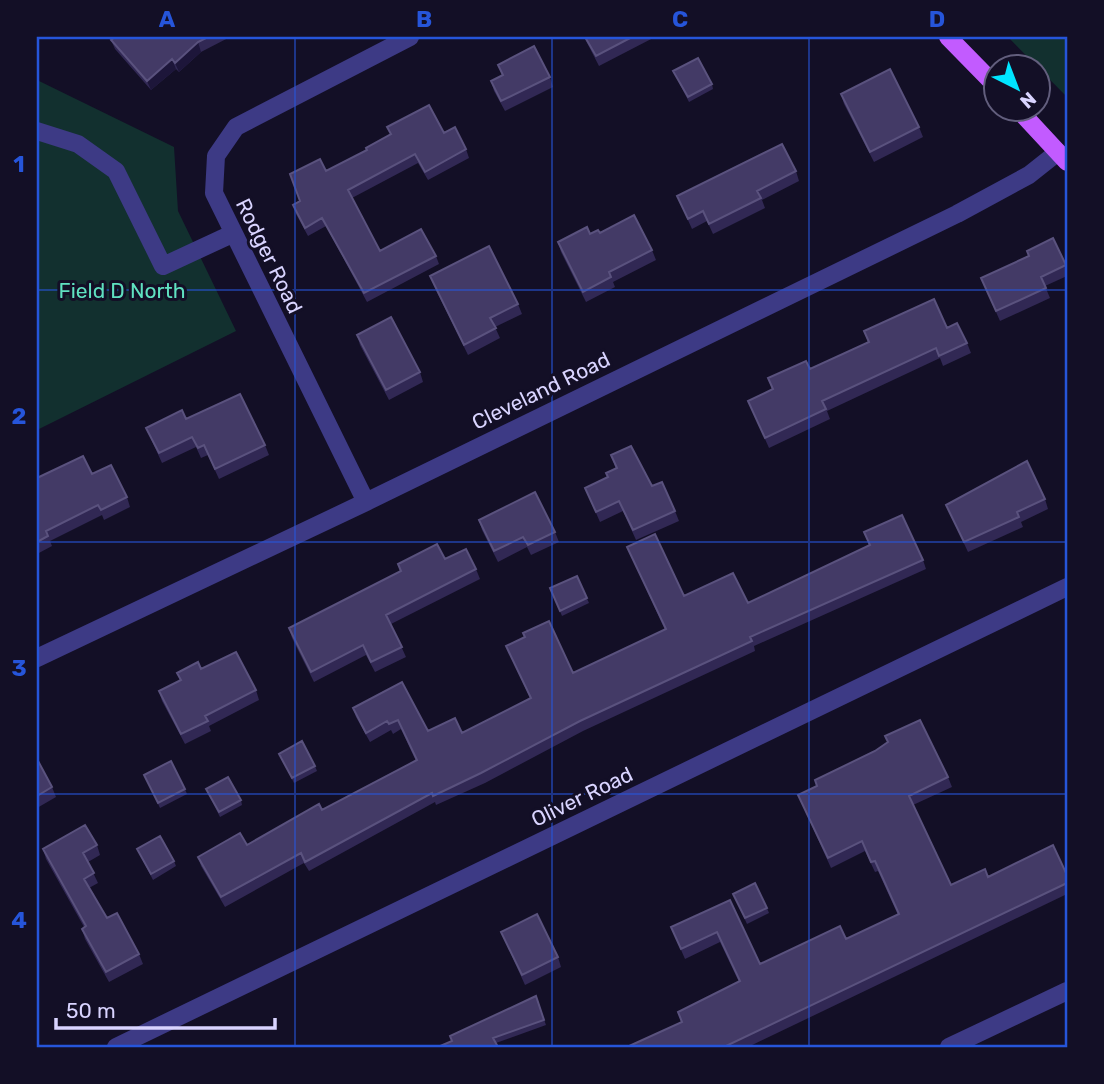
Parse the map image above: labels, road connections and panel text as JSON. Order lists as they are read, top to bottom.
{
  "streets": {
    "street": ["Rodger Road", "Cleveland Road", "Oliver Road"]
  },
  "crossings": [
    ["Rodger Road", "Cleveland Road"]
  ],
  "parks": ["Field D North"],
  "scale_bar": "50 m",
  "north": "bottom right",
  "grid": {
    "columns": [
      "A",
      "B",
      "C",
      "D"
    ],
    "rows": [
      "1",
      "2",
      "3",
      "4"
    ]
  }
}
